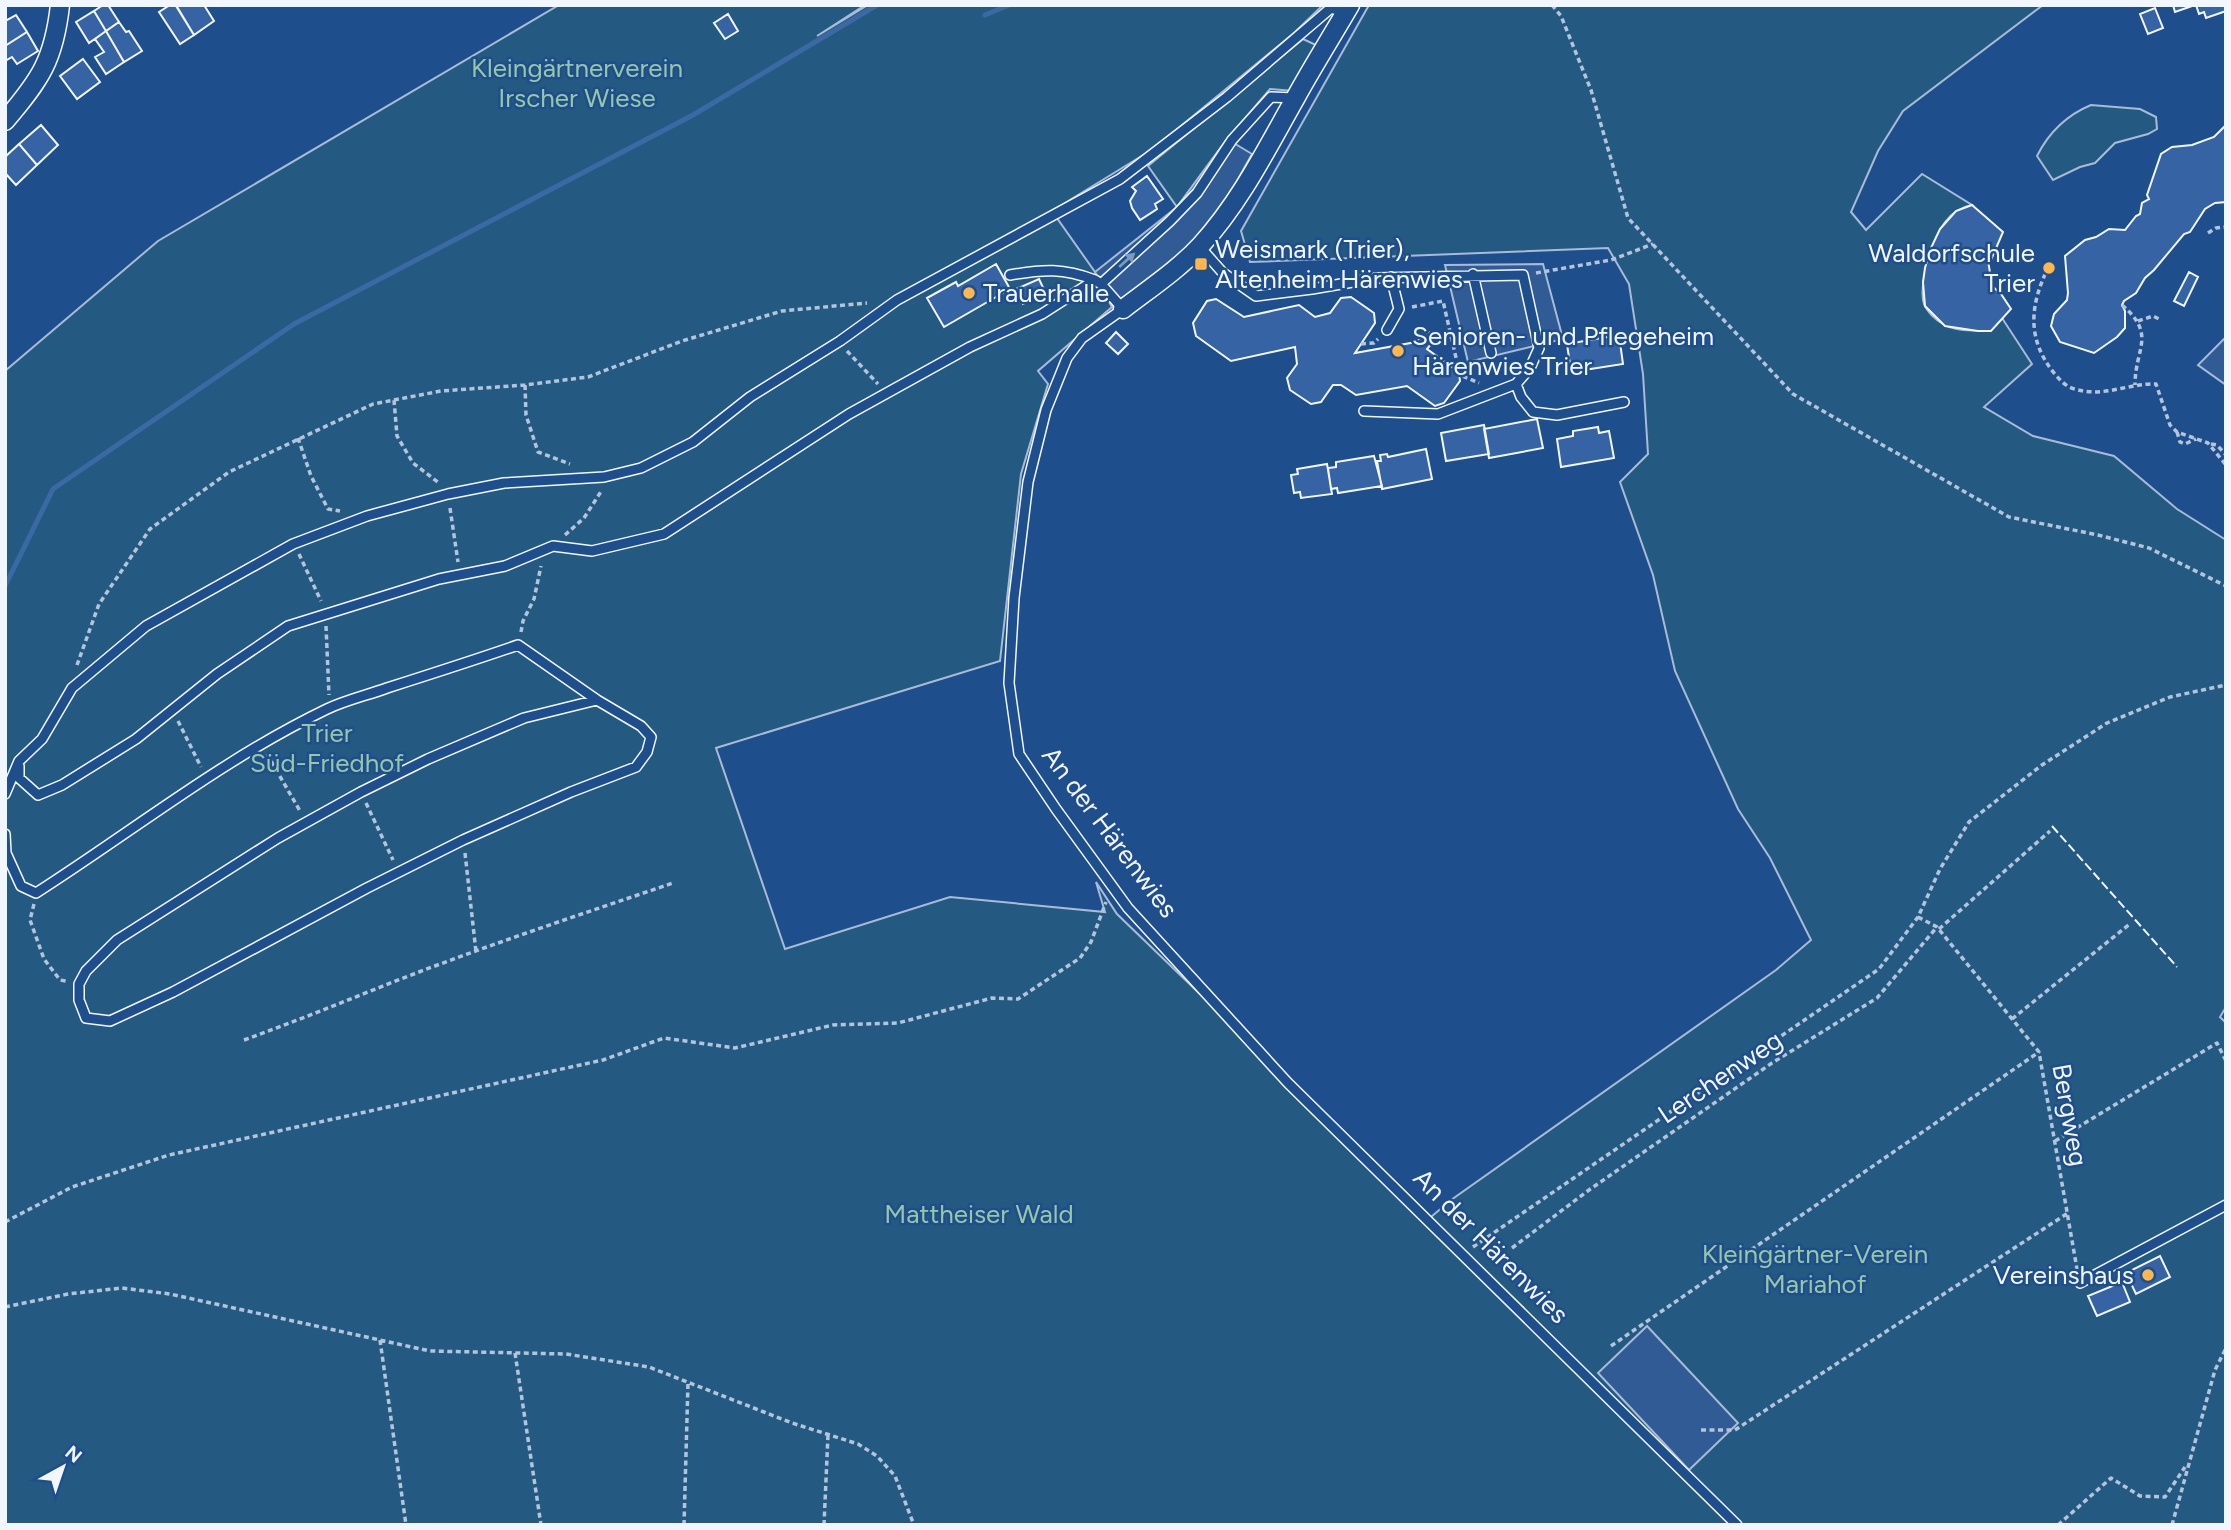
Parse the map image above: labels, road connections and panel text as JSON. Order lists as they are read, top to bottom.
{
  "streets": {
    "street": ["An der Härenwies"],
    "path": ["Lerchenweg", "Bergweg"]
  },
  "crossings": [
    ["Lerchenweg", "Bergweg"]
  ],
  "parks": [
    "Kleingärtnerverein Irscher Wiese",
    "Trier Süd-Friedhof",
    "Mattheiser Wald",
    "Kleingärtner-Verein Mariahof"
  ],
  "places": {
    "transit": ["Weismark (Trier), Altenheim Härenwies"],
    "other": [
      "Waldorfschule Trier",
      "Trauerhalle",
      "Senioren- und Pflegeheim Härenwies Trier",
      "Vereinshaus"
    ]
  },
  "north": "top right"
}
